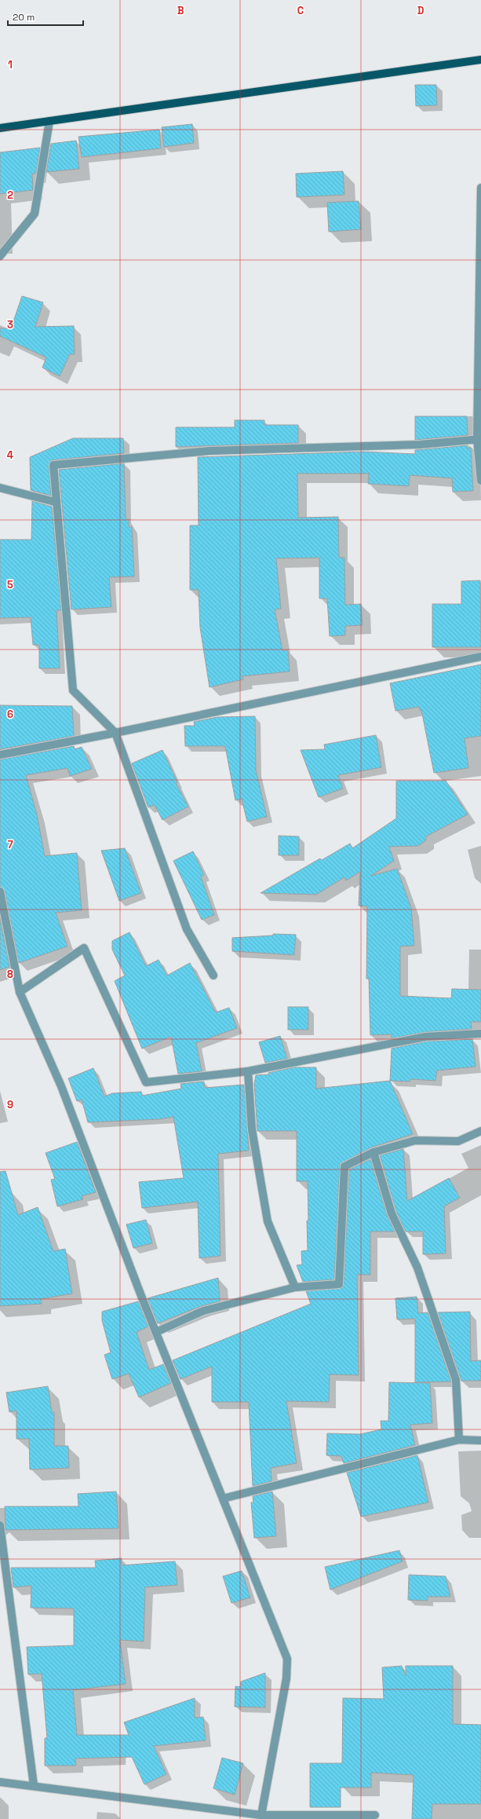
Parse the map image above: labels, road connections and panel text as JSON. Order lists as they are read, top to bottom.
{
  "scale_bar": "20 m",
  "grid": {
    "columns": ["B", "C", "D"],
    "rows": [
      "1",
      "2",
      "3",
      "4",
      "5",
      "6",
      "7",
      "8",
      "9"
    ]
  }
}
